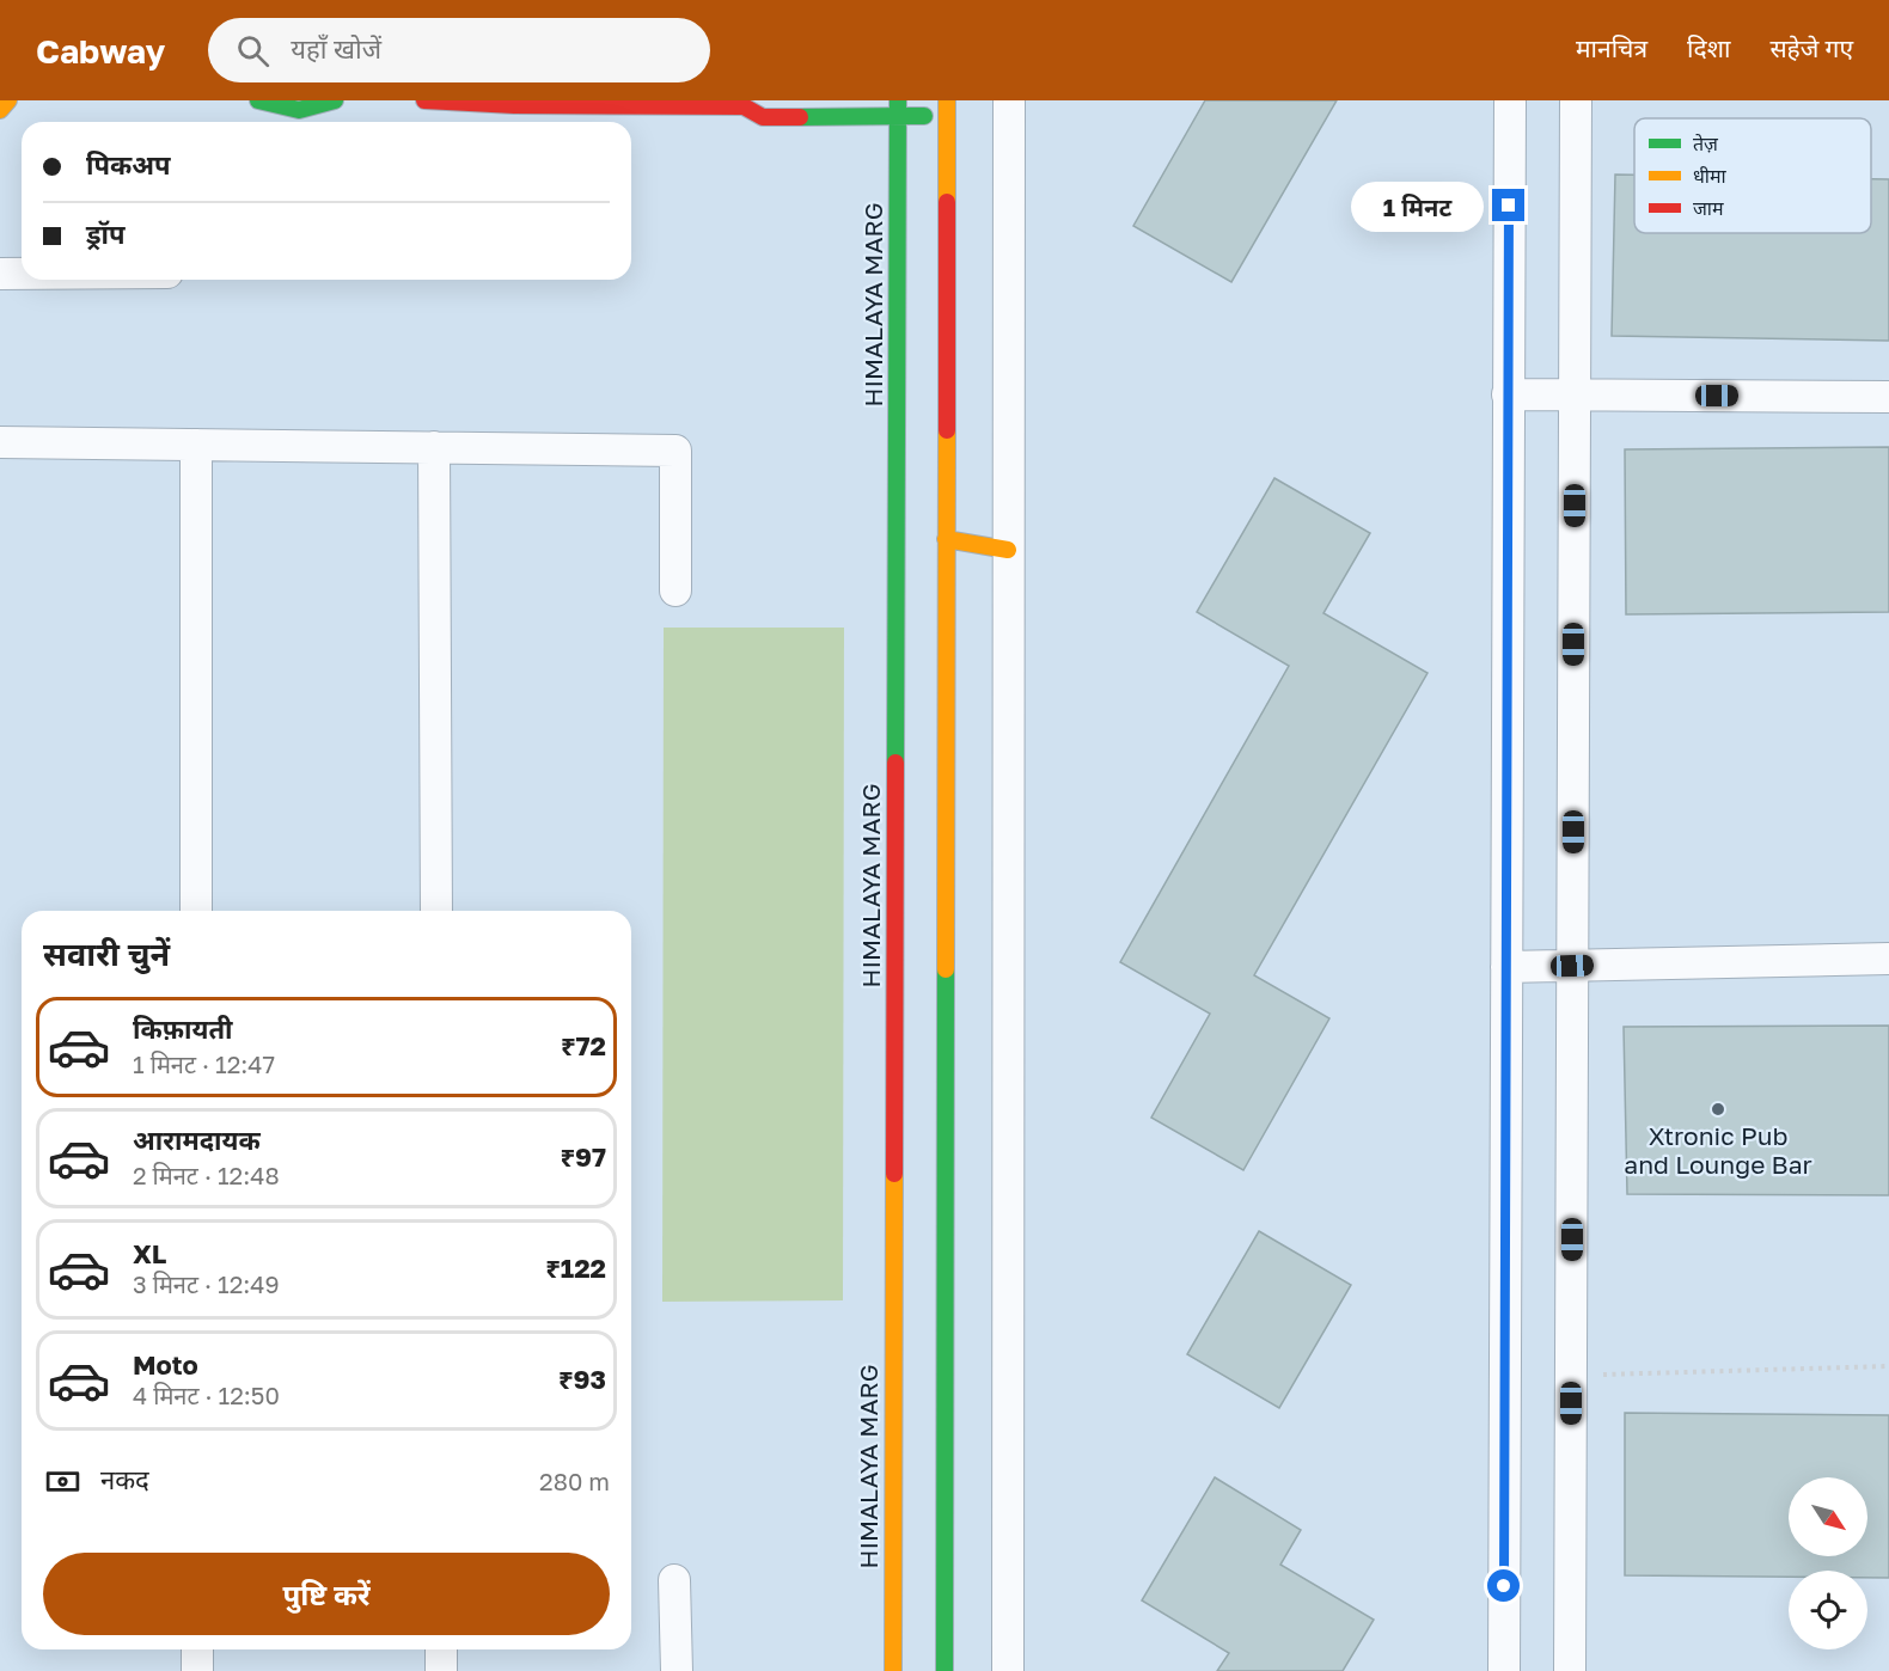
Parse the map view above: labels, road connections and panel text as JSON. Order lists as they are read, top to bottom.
{
  "streets": {
    "main road": ["HIMALAYA MARG"]
  },
  "places": ["Xtronic Pub and Lounge Bar"],
  "legend": ["तेज़", "धीमा", "जाम"],
  "north": "bottom right",
  "page": {
    "header": "Cabway",
    "search": "यहाँ खोजें",
    "nav": ["मानचित्र", "दिशा", "सहेजे गए"],
    "banner": ["पिकअप", "ड्रॉप"],
    "bubble": "1 मिनट",
    "heading": "सवारी चुनें",
    "list": [
      {
        "name": "किफ़ायती",
        "note": "1 मिनट · 12:47",
        "value": "₹72"
      },
      {
        "name": "आरामदायक",
        "note": "2 मिनट · 12:48",
        "value": "₹97"
      },
      {
        "name": "XL",
        "note": "3 मिनट · 12:49",
        "value": "₹122"
      },
      {
        "name": "Moto",
        "note": "4 मिनट · 12:50",
        "value": "₹93"
      }
    ],
    "pay": ["नकद", "280 m"],
    "buttons": "पुष्टि करें"
  }
}
